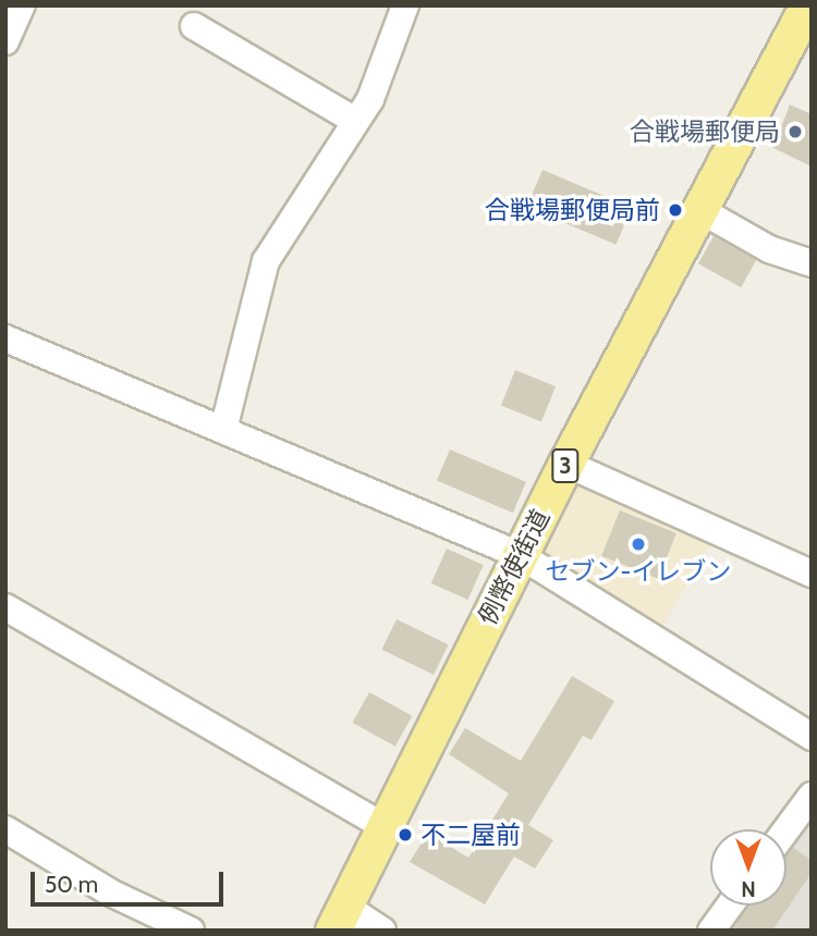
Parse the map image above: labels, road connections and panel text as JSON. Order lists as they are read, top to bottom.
{
  "streets": {
    "main road": ["3", "例幣使街道"]
  },
  "places": [
    "合戦場郵便局",
    "合戦場郵便局前",
    "セブン-イレブン",
    "不二屋前"
  ],
  "scale_bar": "50 m",
  "north": "bottom"
}
